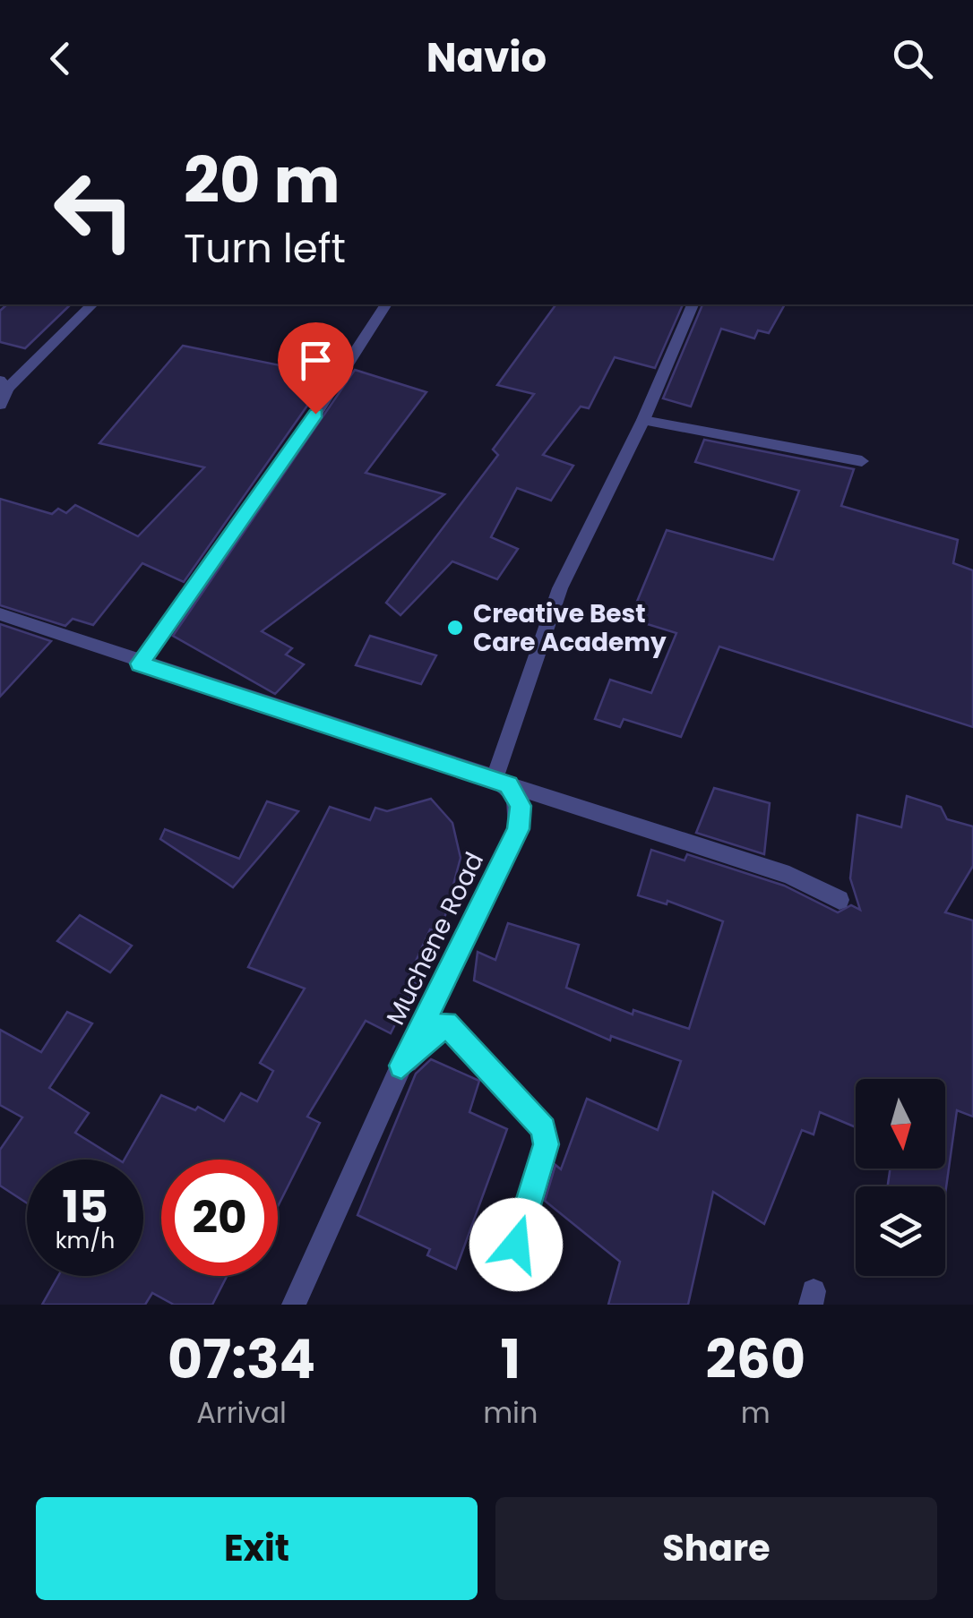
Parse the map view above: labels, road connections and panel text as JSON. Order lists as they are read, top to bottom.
{
  "streets": {
    "street": ["Muchene Road"]
  },
  "places": ["Creative Best Care Academy"],
  "north": "bottom",
  "page": {
    "header": "Navio",
    "turn": ["20 m", "Turn left"],
    "speed": "15 km/h",
    "limit": "20",
    "eta": [
      "07:34",
      "Arrival",
      "1",
      "min",
      "260",
      "m"
    ],
    "buttons": ["Exit", "Share"]
  }
}
